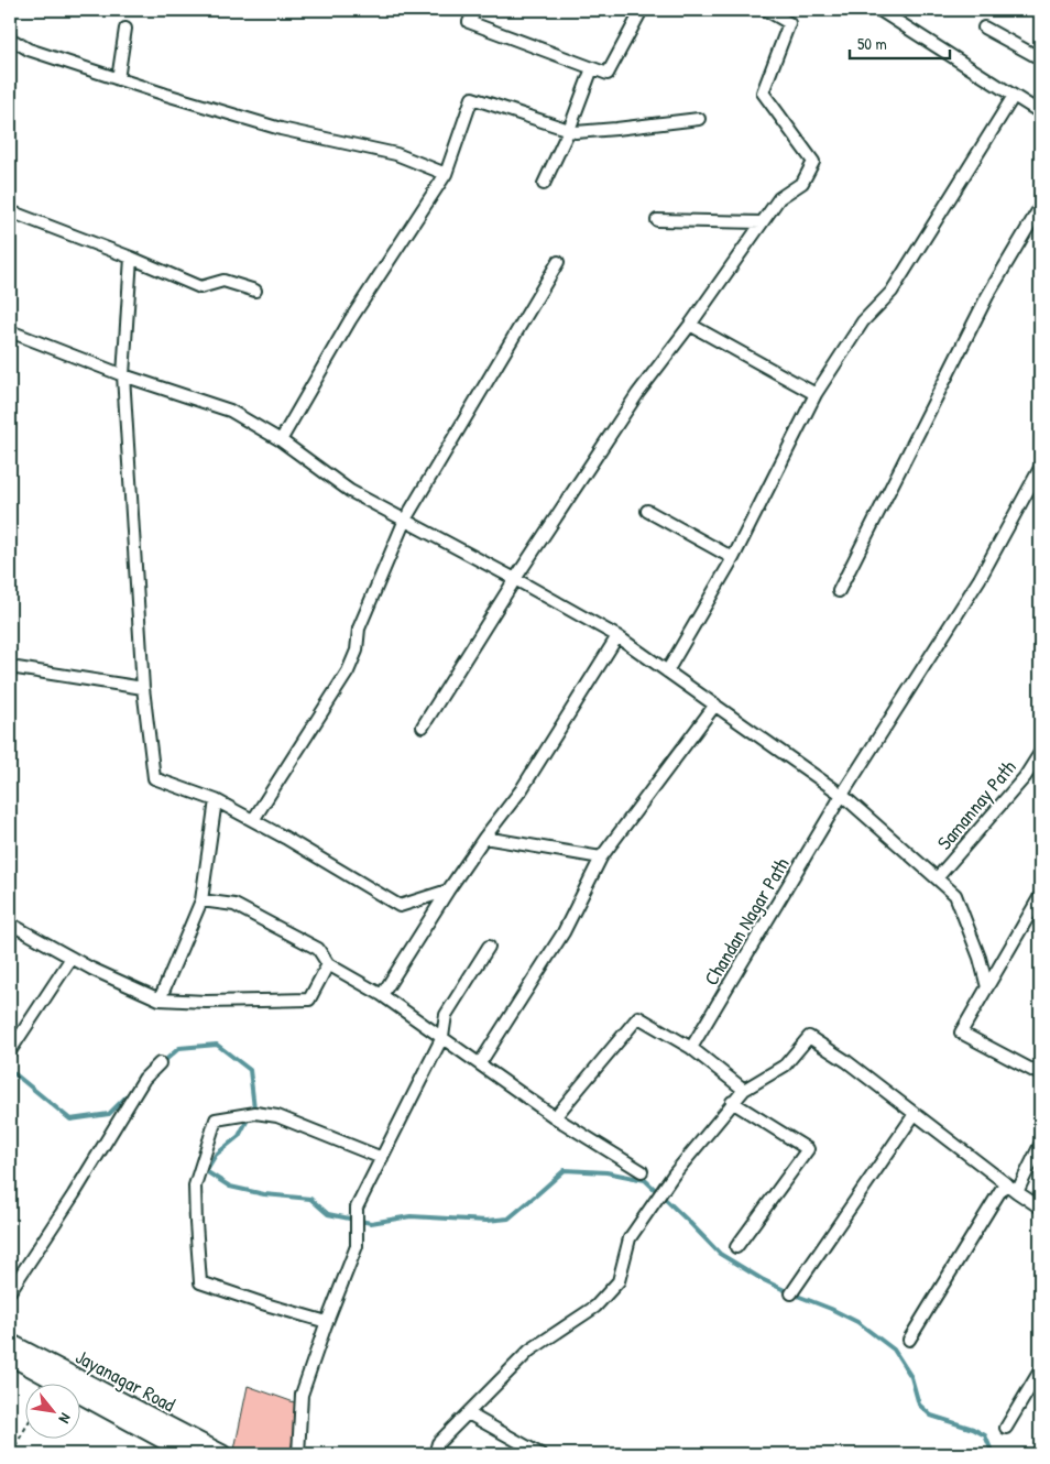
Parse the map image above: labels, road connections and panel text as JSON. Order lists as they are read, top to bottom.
{
  "streets": {
    "street": ["Samannay Path", "Chandan Nagar Path", "Jayanagar Road"]
  },
  "scale_bar": "50 m",
  "north": "bottom right"
}
